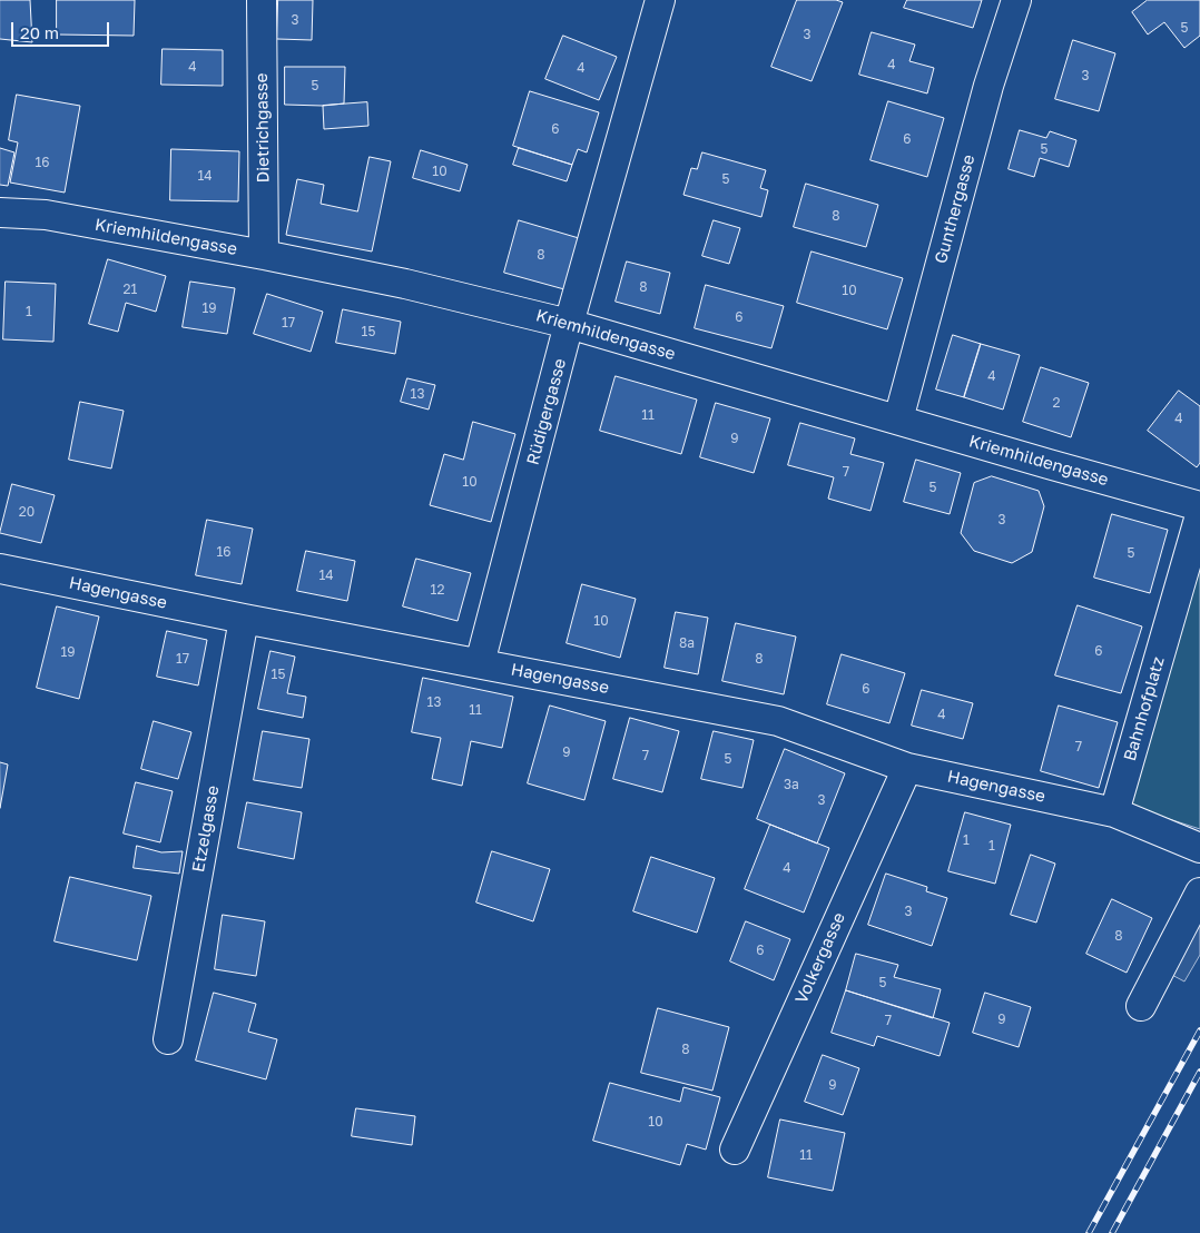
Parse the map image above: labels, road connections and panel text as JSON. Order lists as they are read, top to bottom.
{
  "streets": {
    "street": [
      "Dietrichgasse",
      "Gunthergasse",
      "Kriemhildengasse",
      "Rüdigergasse",
      "Hagengasse",
      "Bahnhofplatz",
      "Etzelgasse",
      "Volkergasse"
    ]
  },
  "crossings": [
    ["Dietrichgasse", "Kriemhildengasse"],
    ["Gunthergasse", "Kriemhildengasse"],
    ["Kriemhildengasse", "Rüdigergasse"],
    ["Rüdigergasse", "Hagengasse"],
    ["Hagengasse", "Bahnhofplatz"],
    ["Hagengasse", "Etzelgasse"],
    ["Hagengasse", "Volkergasse"]
  ],
  "house_numbers": [
    "3",
    "5",
    "3",
    "4",
    "4",
    "4",
    "3",
    "5",
    "6",
    "6",
    "5",
    "16",
    "10",
    "14",
    "5",
    "8",
    "8",
    "8",
    "21",
    "10",
    "19",
    "1",
    "6",
    "17",
    "15",
    "4",
    "13",
    "2",
    "11",
    "4",
    "9",
    "7",
    "10",
    "5",
    "20",
    "3",
    "16",
    "5",
    "14",
    "12",
    "10",
    "8a",
    "6",
    "19",
    "17",
    "8",
    "15",
    "6",
    "13",
    "11",
    "4",
    "7",
    "9",
    "7",
    "5",
    "3a",
    "3",
    "1",
    "1",
    "4",
    "3",
    "8",
    "6",
    "5",
    "9",
    "7",
    "8",
    "9",
    "10",
    "11"
  ],
  "scale_bar": "20 m"
}
